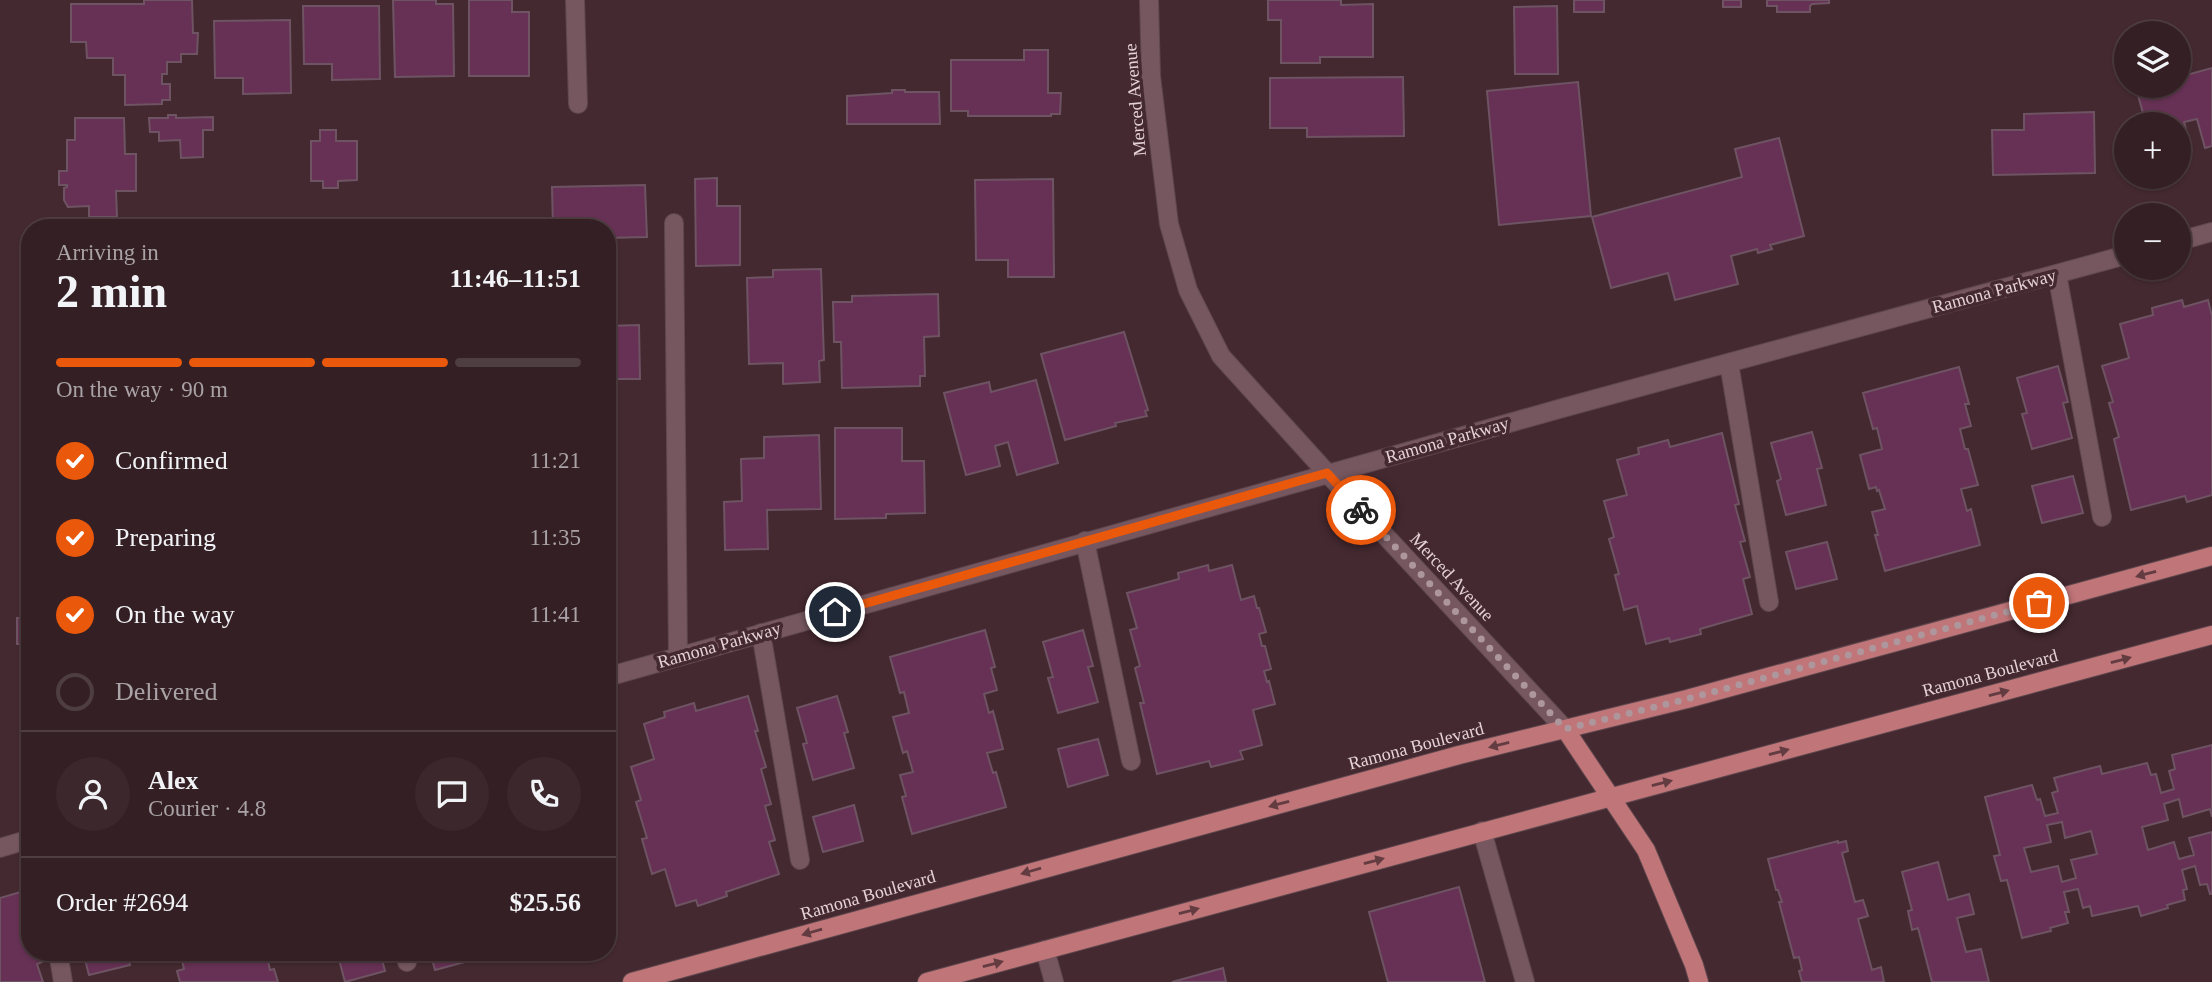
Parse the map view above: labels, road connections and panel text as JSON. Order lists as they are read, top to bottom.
{
  "streets": {
    "main road": ["Merced Avenue", "Ramona Boulevard"],
    "street": ["Ramona Parkway"]
  },
  "crossings": [
    ["Merced Avenue", "Ramona Parkway"],
    ["Merced Avenue", "Ramona Boulevard"]
  ],
  "page": {
    "map_buttons": ["+", "−"],
    "heading": ["2 min", "Arriving in", "11:46–11:51"],
    "panel": [
      "Alex",
      "Courier · 4.8",
      "Order #2694",
      "$25.56"
    ],
    "bar": "On the way · 90 m",
    "list": [
      ["Confirmed", "11:21"],
      ["Preparing", "11:35"],
      ["On the way", "11:41"],
      "Delivered"
    ]
  }
}
